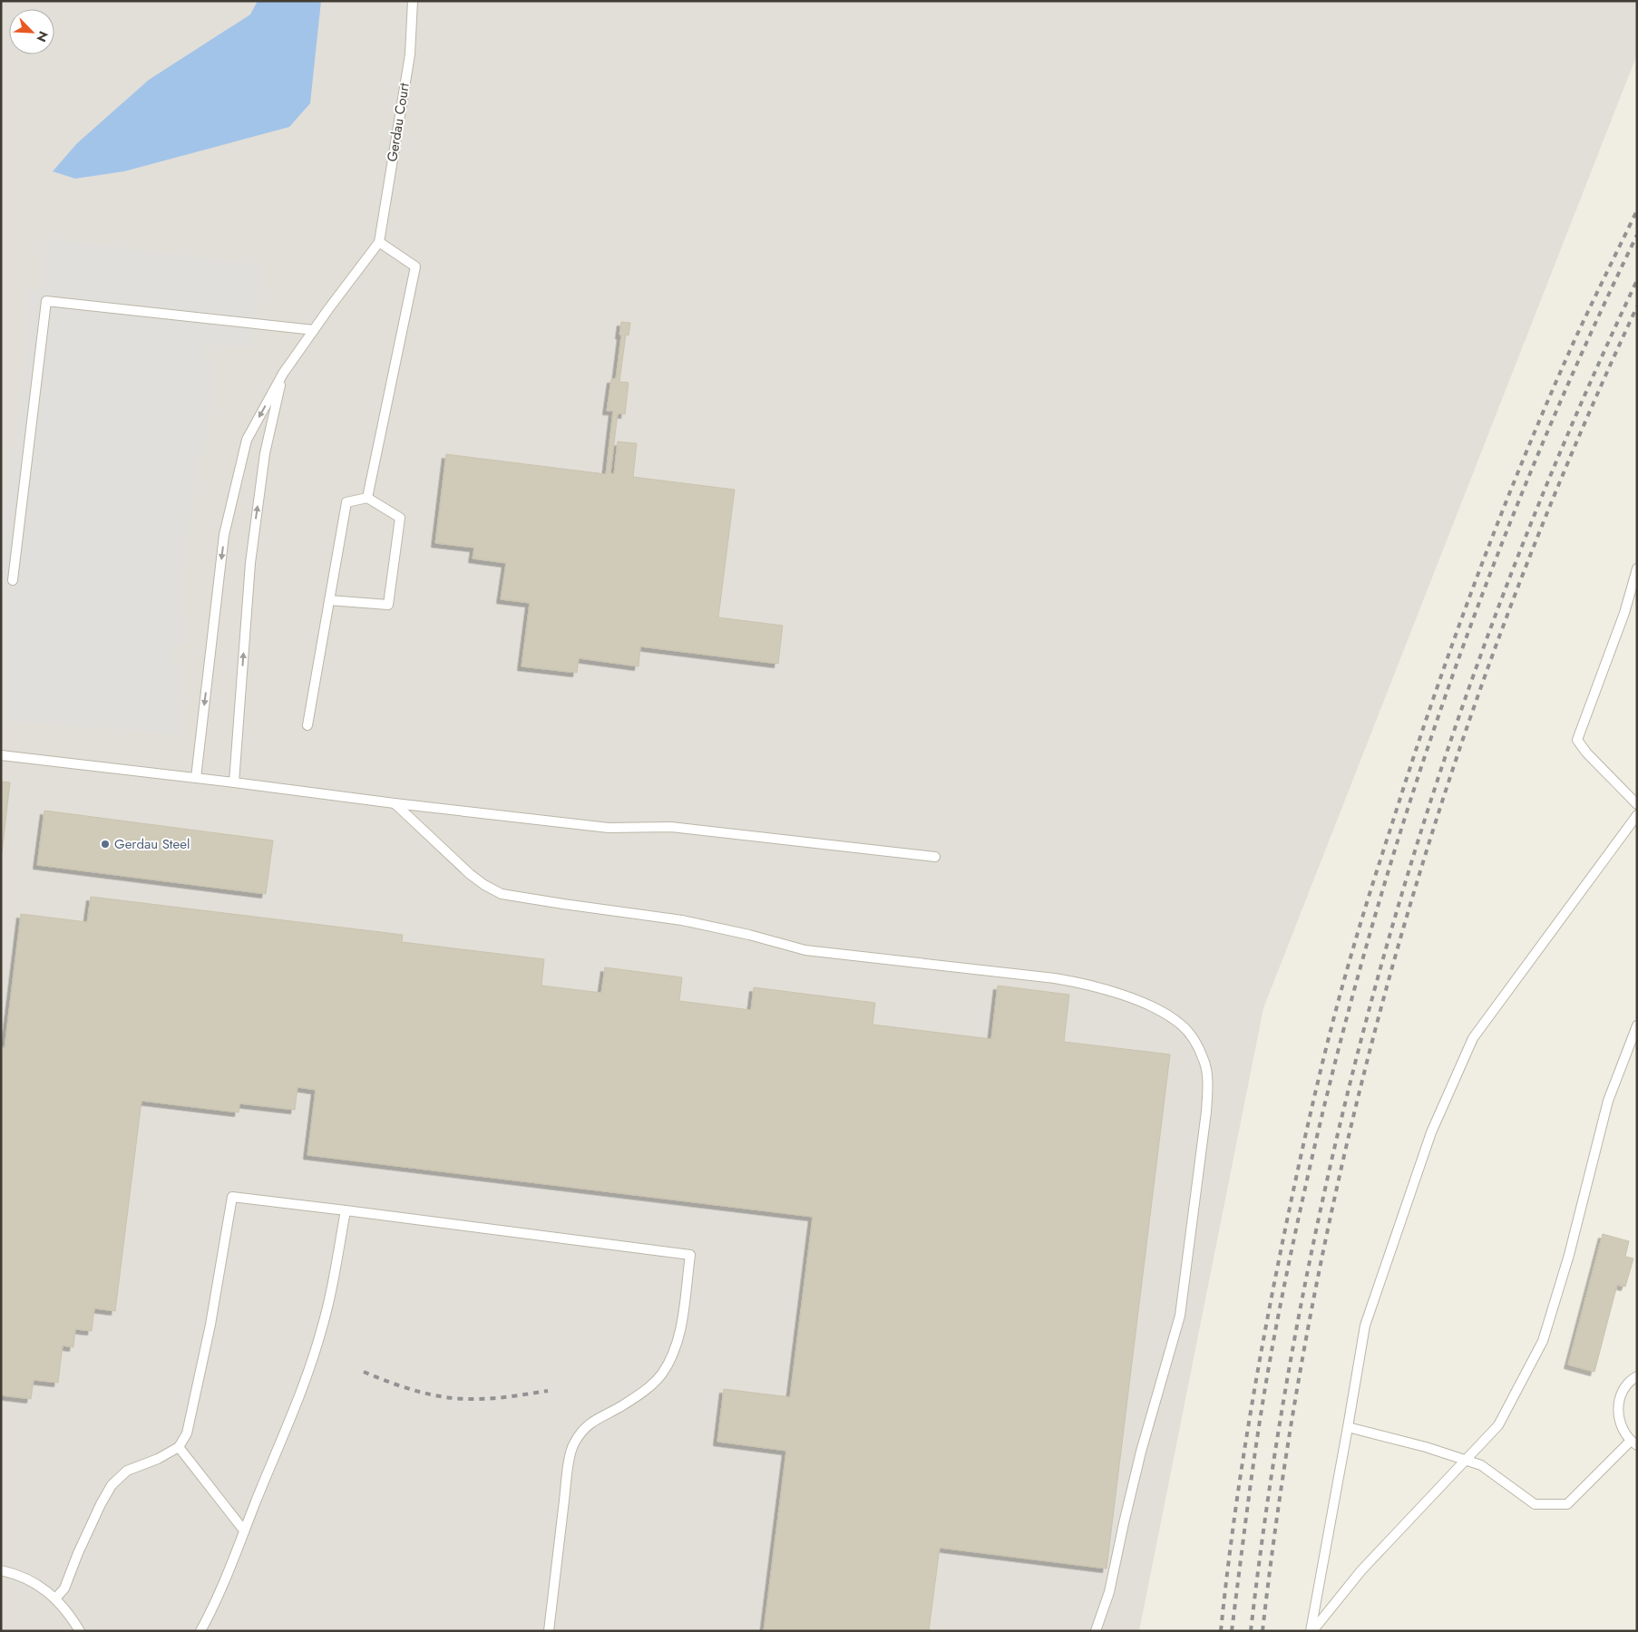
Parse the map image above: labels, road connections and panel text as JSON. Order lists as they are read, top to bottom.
{
  "streets": {
    "lane": ["Gerdau Court"]
  },
  "places": ["Gerdau Steel"],
  "north": "bottom right"
}
